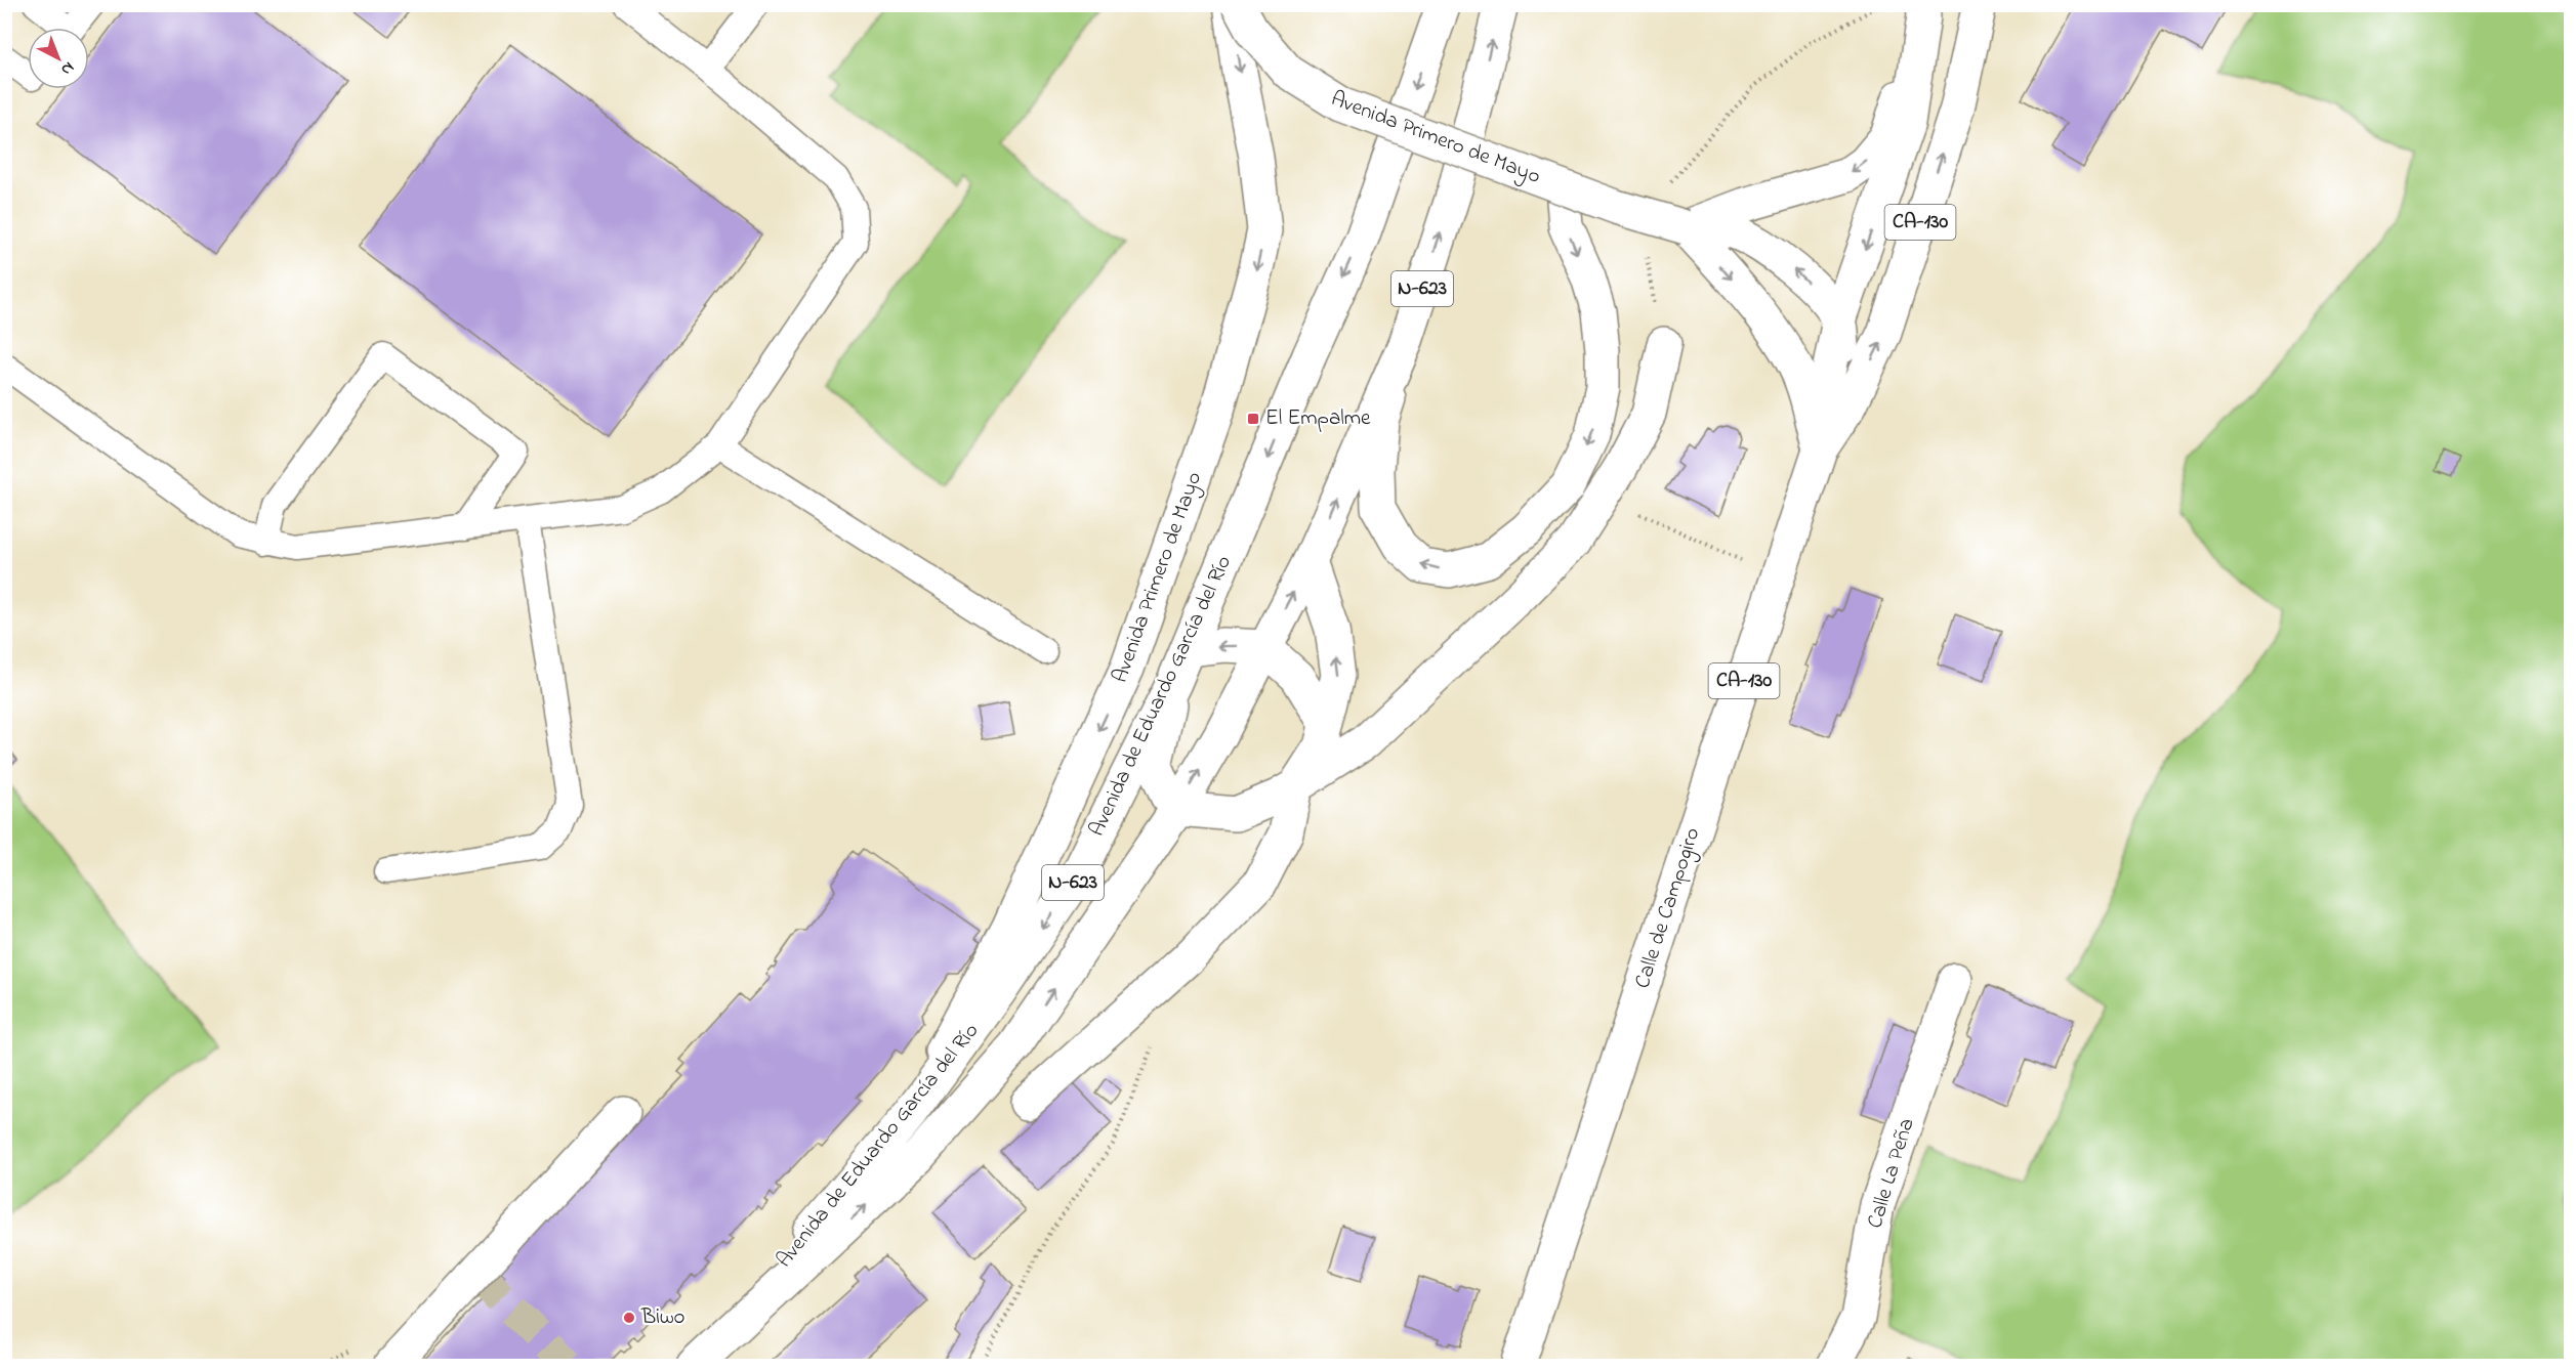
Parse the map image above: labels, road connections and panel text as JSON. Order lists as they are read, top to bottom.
{
  "streets": {
    "main road": [
      "Avenida Primero de Mayo",
      "CA-130",
      "N-623",
      "Avenida de Eduardo García del Río",
      "Calle de Campogiro",
      "Calle La Peña"
    ]
  },
  "crossings": [
    ["Avenida Primero de Mayo", "Avenida de Eduardo García del Río"],
    ["Avenida Primero de Mayo", "Calle de Campogiro"]
  ],
  "places": {
    "transit": ["El Empalme"],
    "other": ["Biwo"]
  },
  "north": "bottom right"
}
